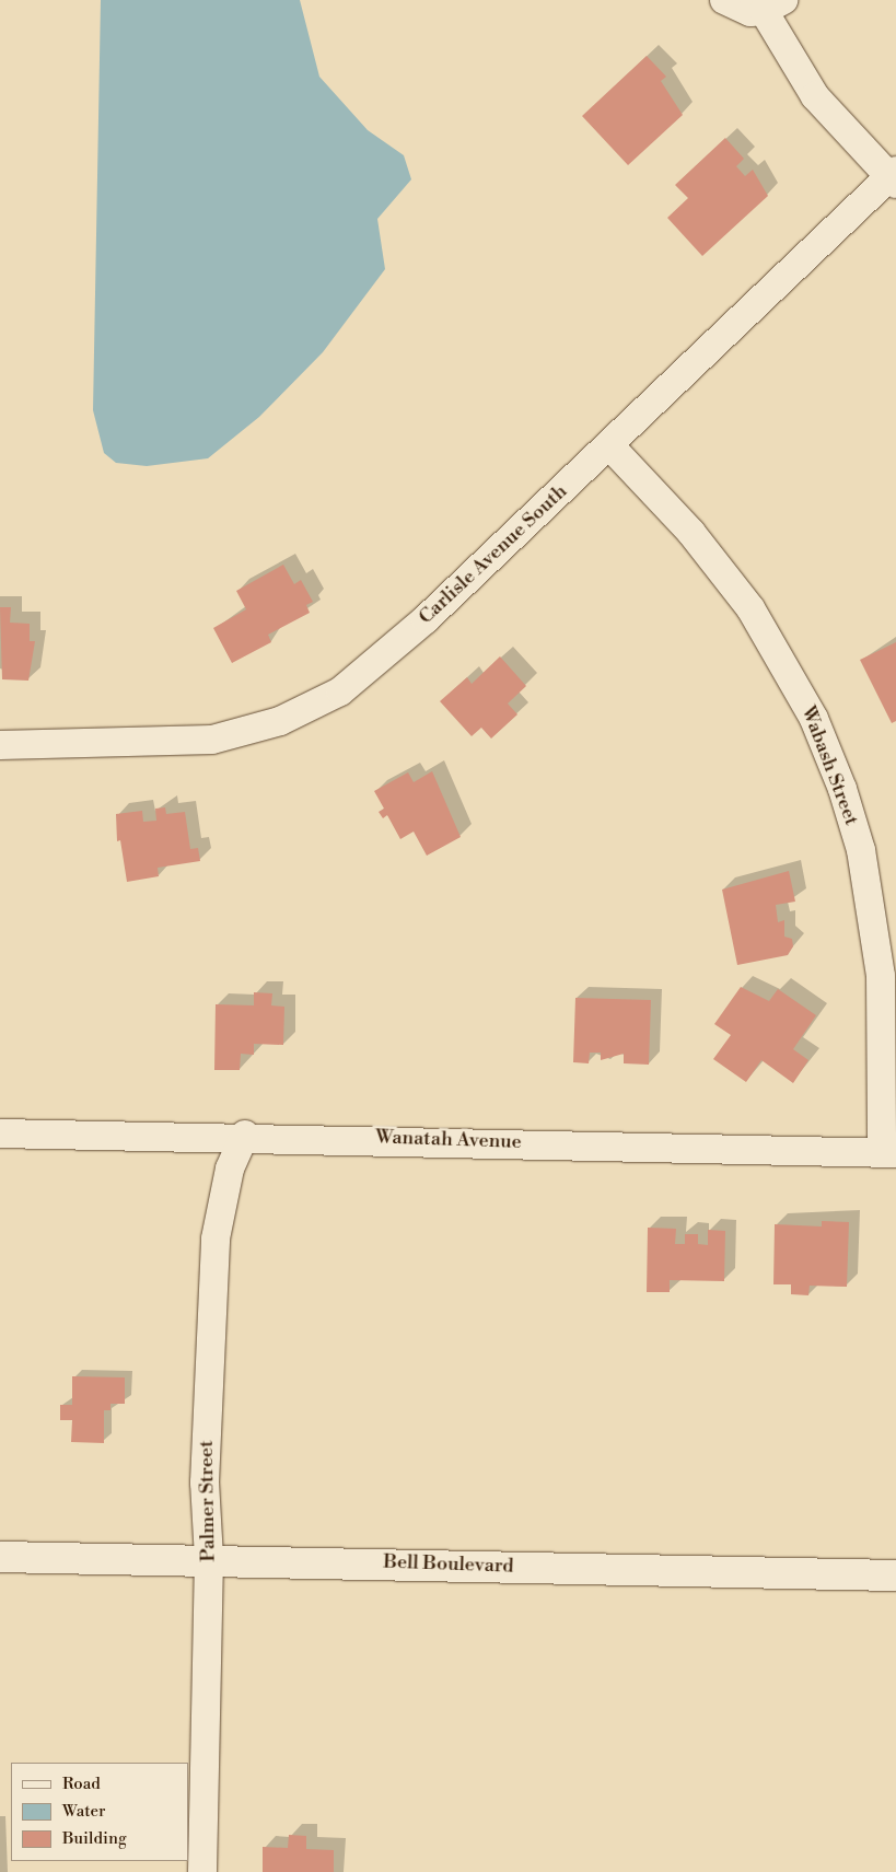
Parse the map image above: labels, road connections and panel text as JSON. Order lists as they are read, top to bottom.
{
  "streets": {
    "street": [
      "Carlisle Avenue South",
      "Wabash Street",
      "Wanatah Avenue",
      "Palmer Street",
      "Bell Boulevard"
    ]
  },
  "crossings": [
    ["Carlisle Avenue South", "Wabash Street"],
    ["Wabash Street", "Wanatah Avenue"],
    ["Wanatah Avenue", "Palmer Street"],
    ["Palmer Street", "Bell Boulevard"]
  ],
  "legend": ["Road", "Water", "Building"]
}
